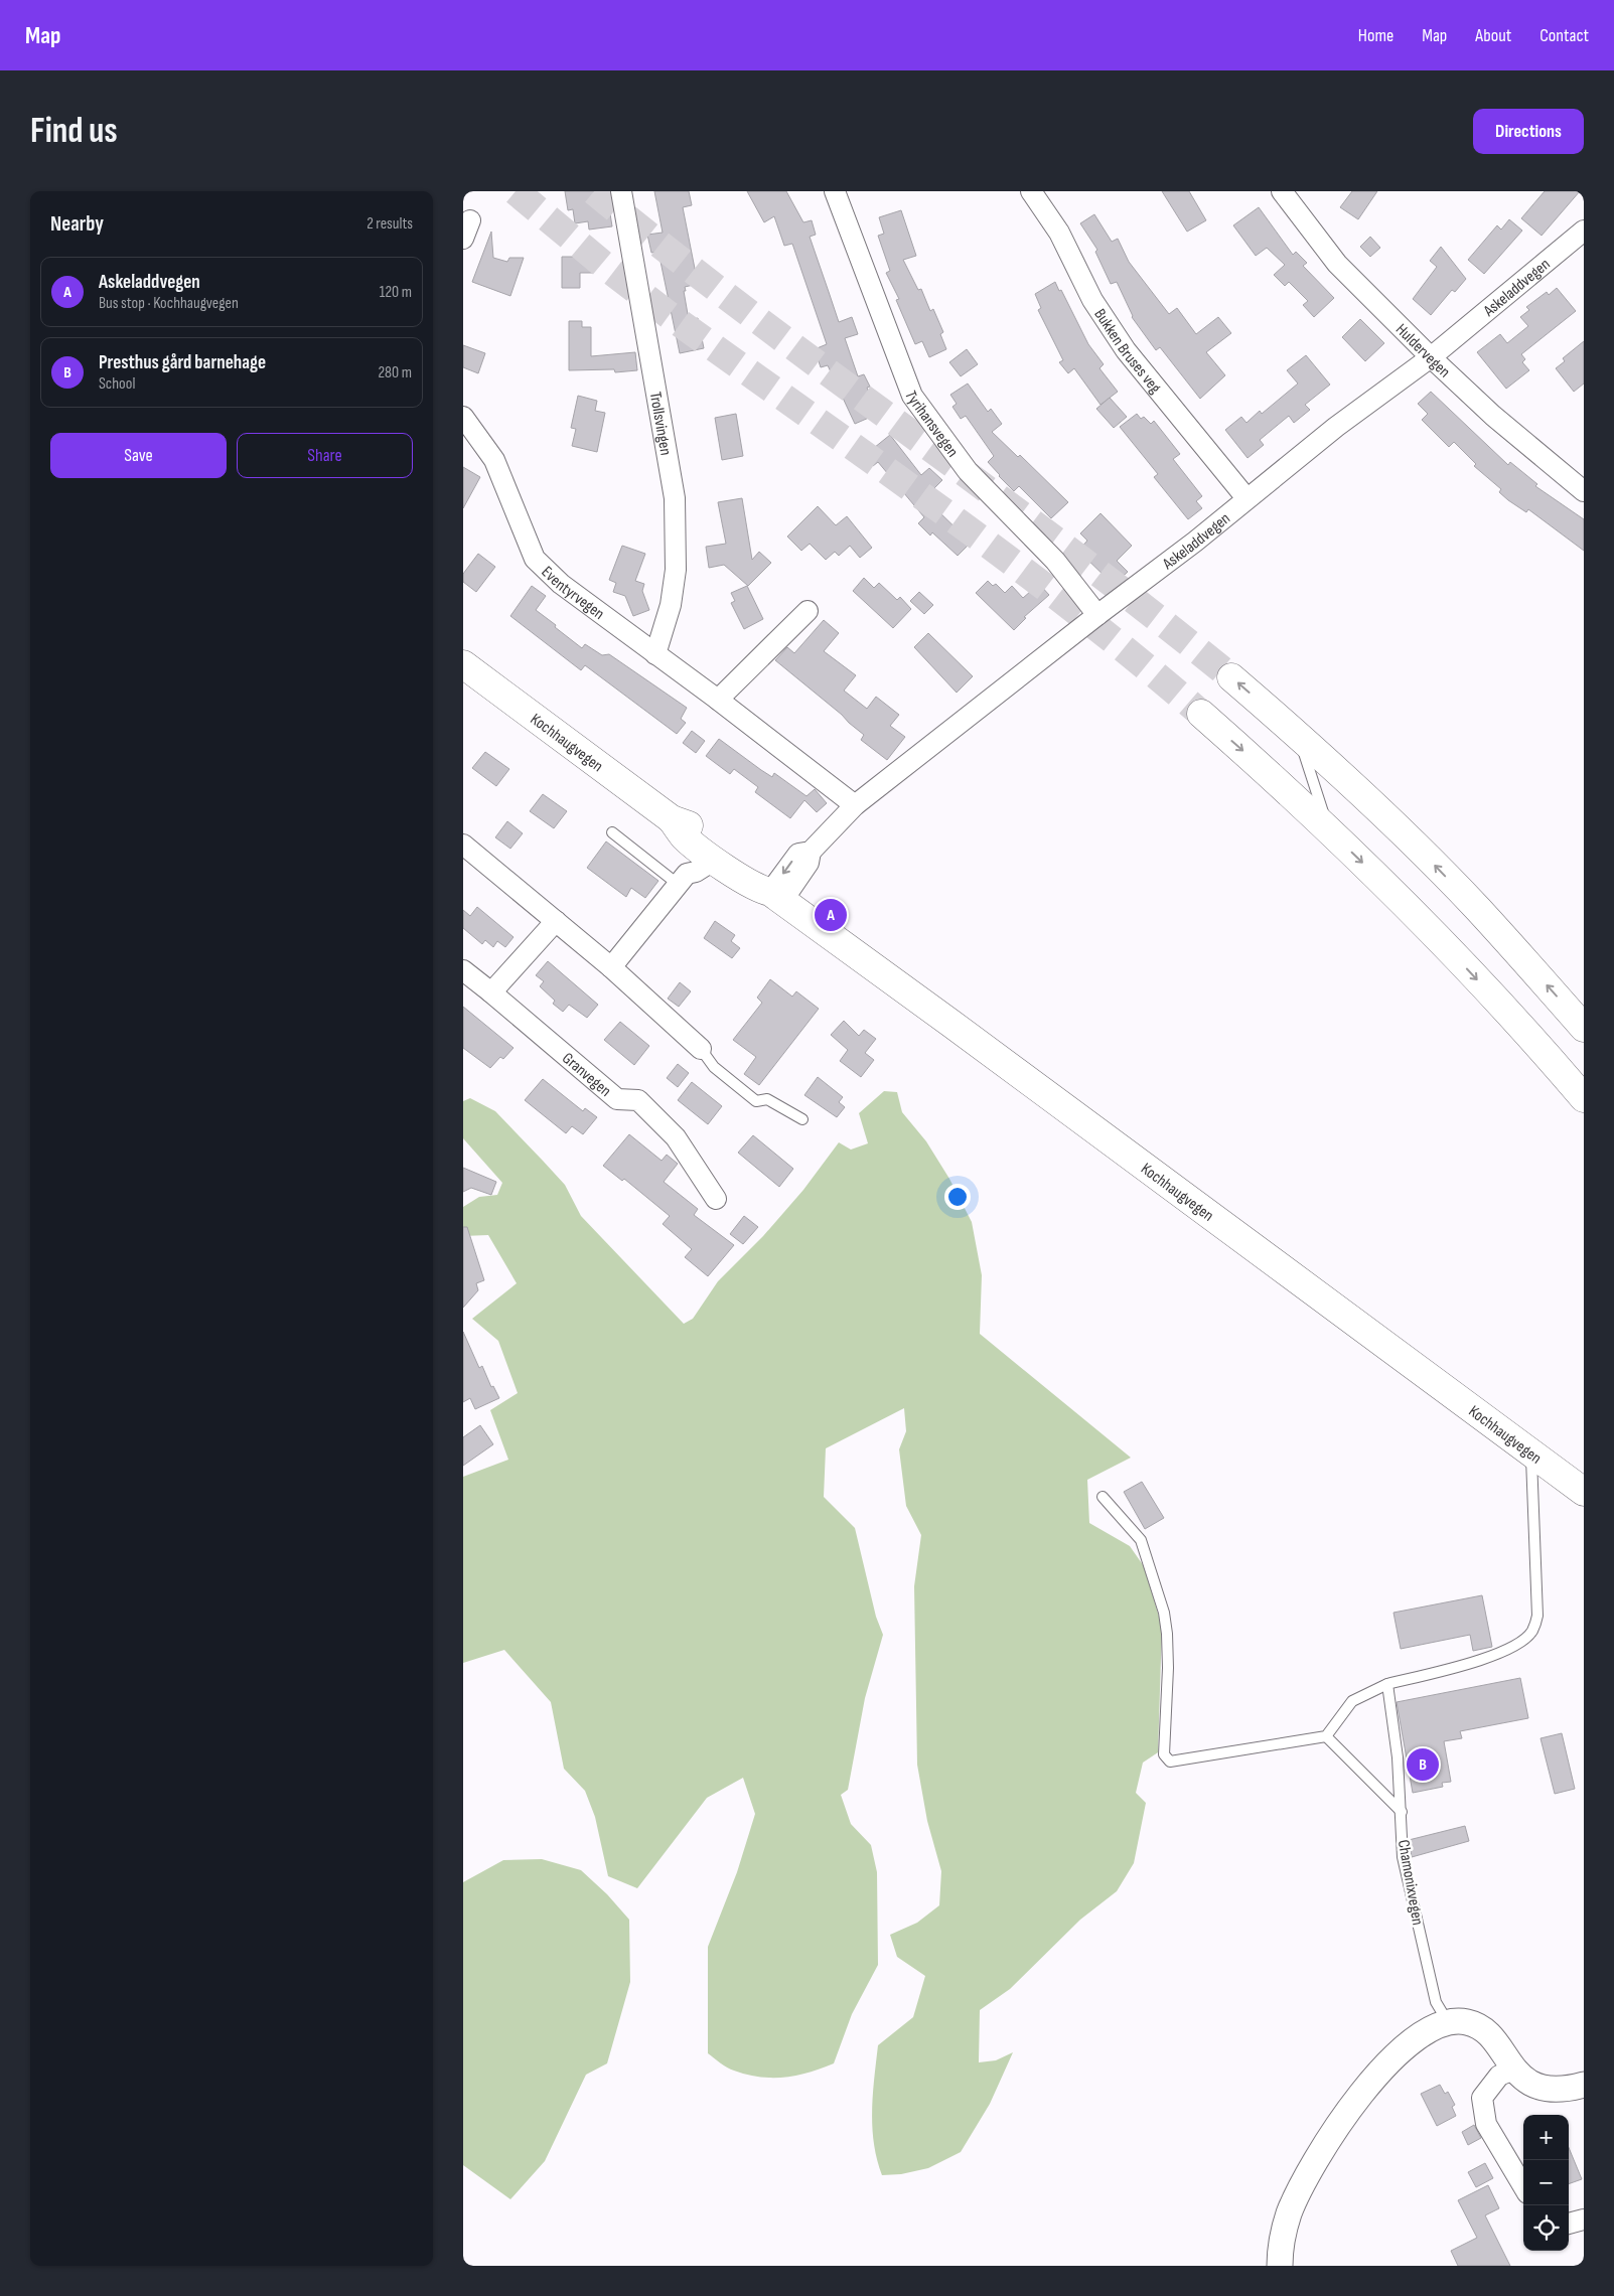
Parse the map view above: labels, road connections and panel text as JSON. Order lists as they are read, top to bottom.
{
  "streets": {
    "main road": ["Kochhaugvegen"],
    "street": [
      "Askeladdvegen",
      "Huldervegen",
      "Bukken Bruses veg",
      "Trollsvingen",
      "Tyrihansvegen",
      "Eventyrvegen",
      "Granvegen"
    ],
    "lane": ["Chamonixvegen"]
  },
  "crossings": [
    ["Askeladdvegen", "Huldervegen"],
    ["Askeladdvegen", "Bukken Bruses veg"],
    ["Askeladdvegen", "Tyrihansvegen"],
    ["Askeladdvegen", "Eventyrvegen"],
    ["Askeladdvegen", "Kochhaugvegen"],
    ["Trollsvingen", "Eventyrvegen"]
  ],
  "page": {
    "header": "Map",
    "nav": [
      "Home",
      "Map",
      "About",
      "Contact"
    ],
    "buttons": [
      "Directions",
      ["Save", "Share"]
    ],
    "title": "Find us",
    "heading": ["Nearby", "2 results"],
    "list": [
      {
        "mark": "A",
        "name": "Askeladdvegen",
        "note": "Bus stop · Kochhaugvegen",
        "value": "120 m"
      },
      {
        "mark": "B",
        "name": "Presthus gård barnehage",
        "note": "School",
        "value": "280 m"
      }
    ],
    "pins": ["A", "B"],
    "map_buttons": ["+", "−"]
  }
}
